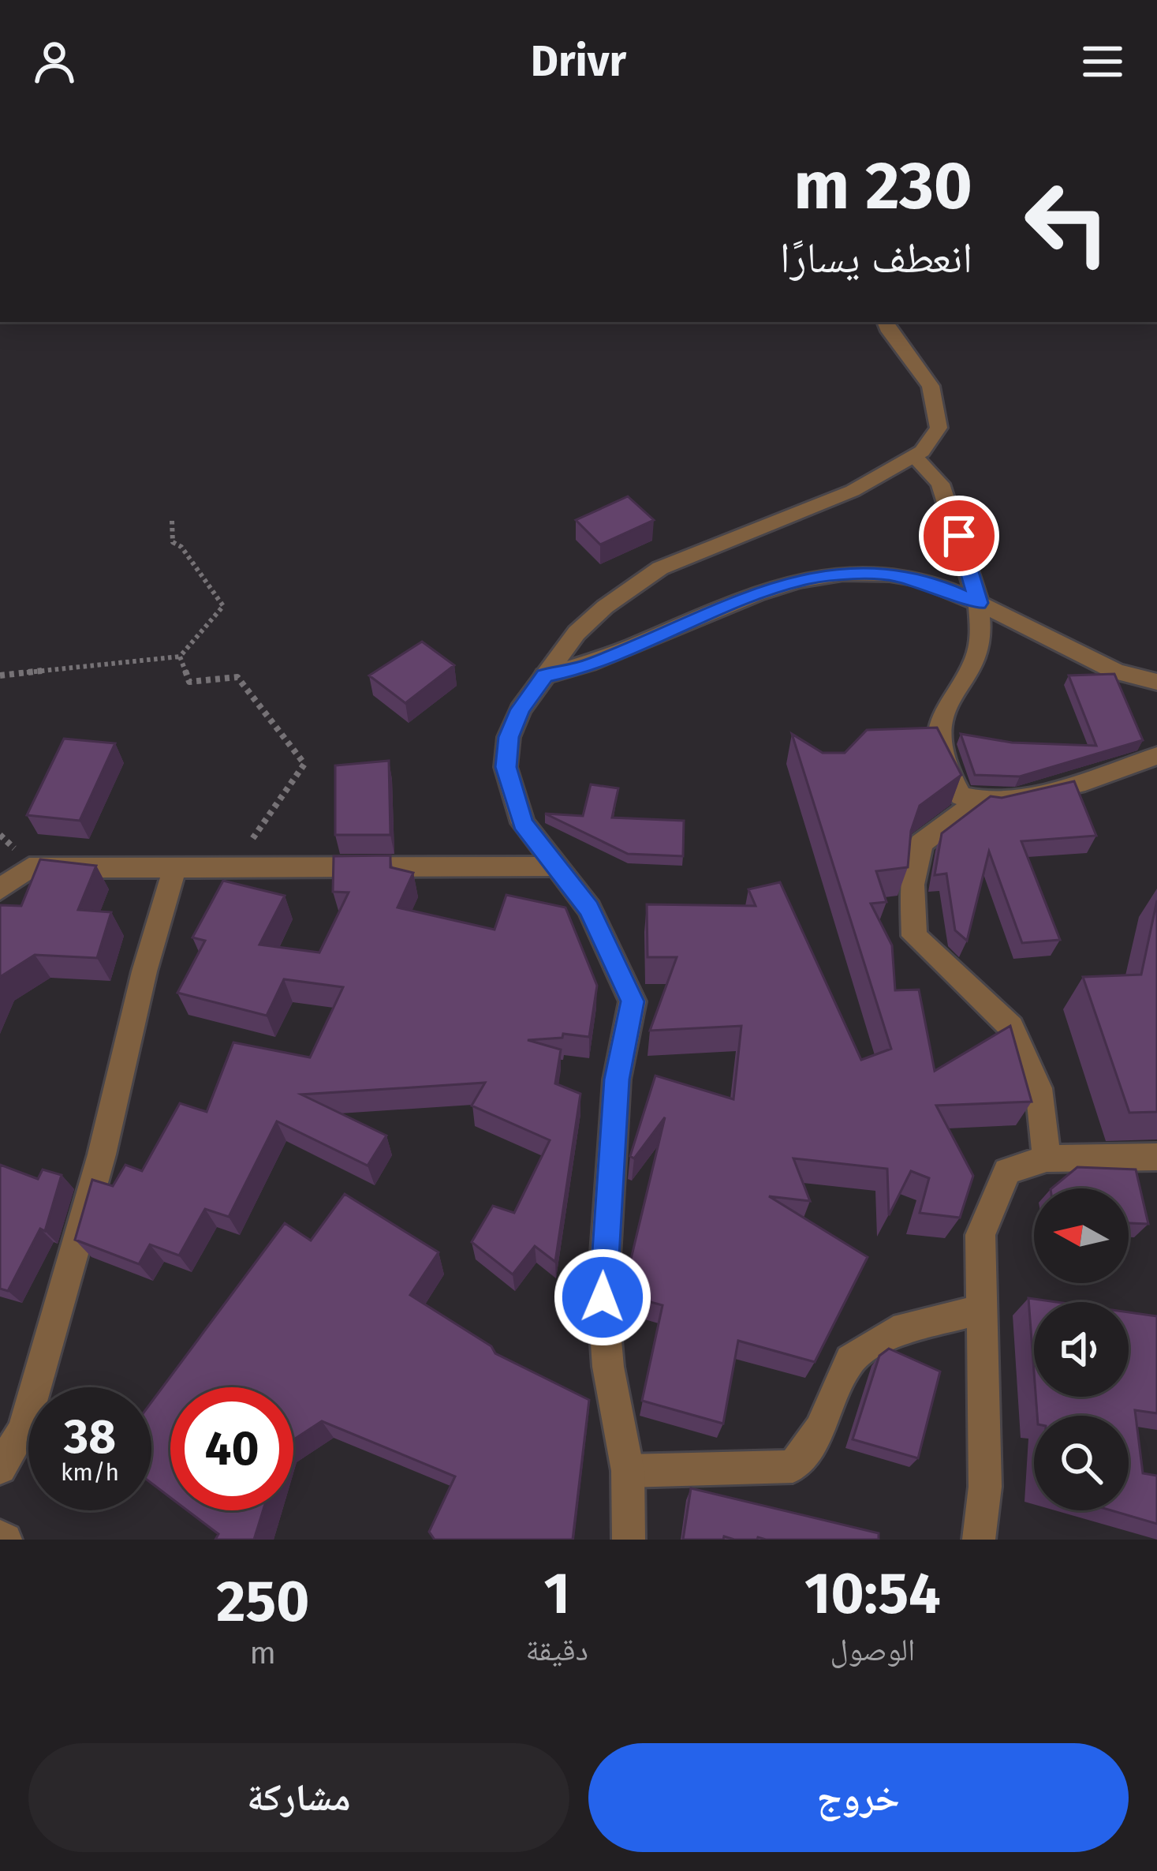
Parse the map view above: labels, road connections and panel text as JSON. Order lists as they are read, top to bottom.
{
  "north": "left",
  "page": {
    "header": "Drivr",
    "turn": ["230 m", "انعطف يسارًا"],
    "speed": "38 km/h",
    "limit": "40",
    "eta": [
      "10:54",
      "الوصول",
      "1",
      "دقيقة",
      "250",
      "m"
    ],
    "buttons": ["خروج", "مشاركة"]
  }
}
